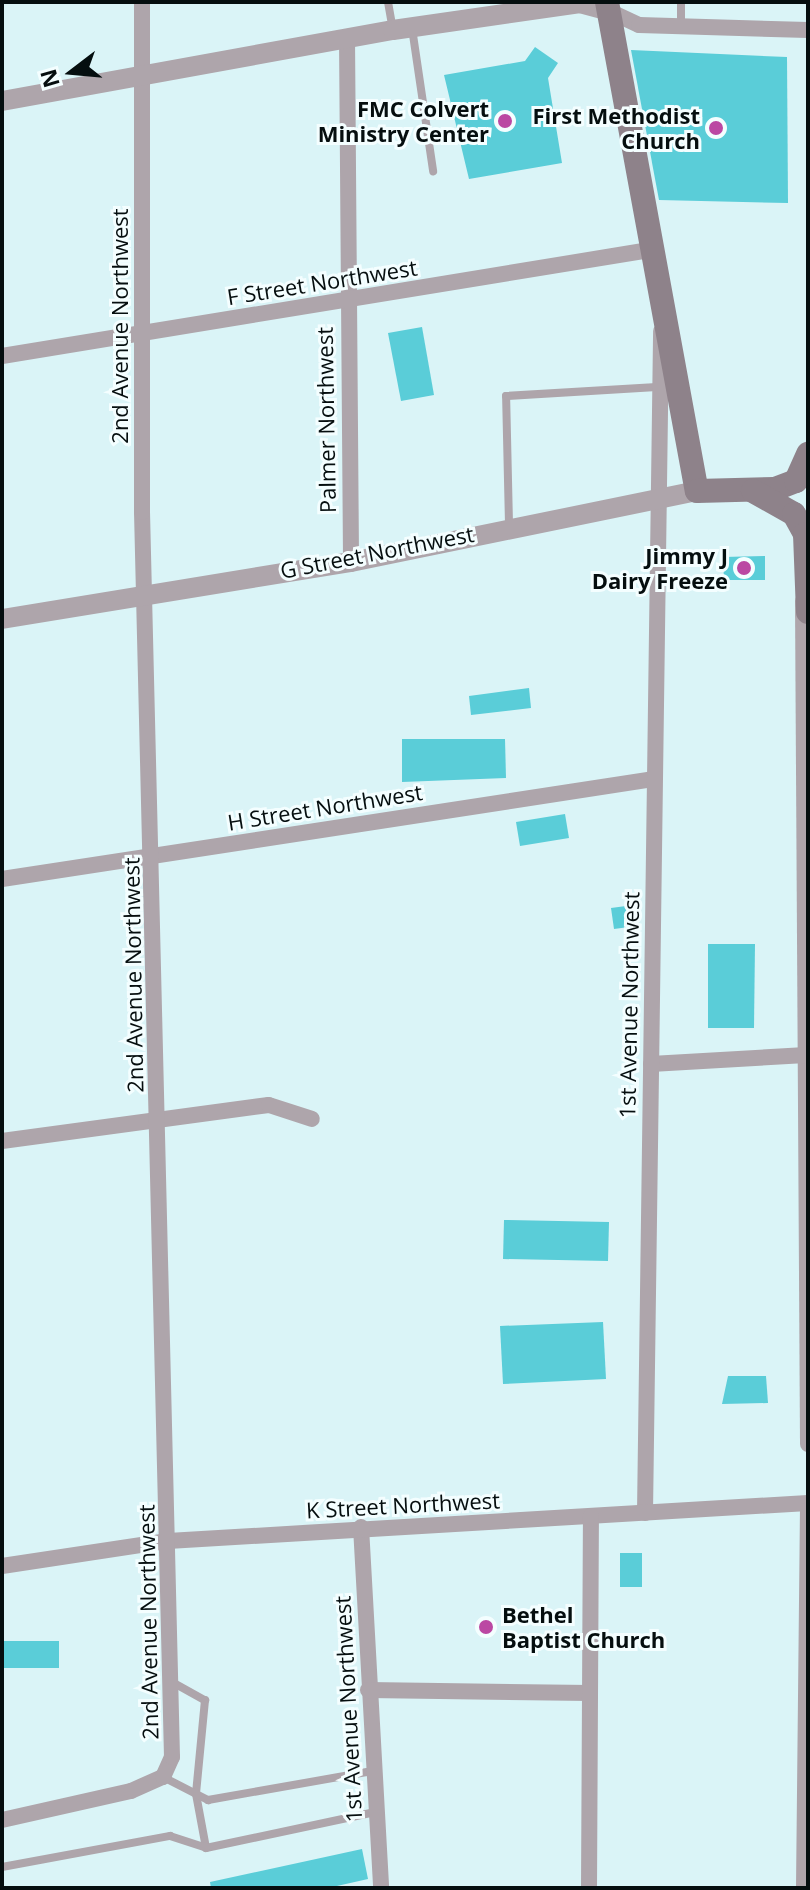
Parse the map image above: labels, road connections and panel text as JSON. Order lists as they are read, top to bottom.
{
  "streets": {
    "main road": ["G Street Northwest"],
    "street": [
      "F Street Northwest",
      "2nd Avenue Northwest",
      "Palmer Northwest",
      "H Street Northwest",
      "1st Avenue Northwest",
      "K Street Northwest"
    ]
  },
  "crossings": [
    ["F Street Northwest", "2nd Avenue Northwest"],
    ["F Street Northwest", "Palmer Northwest"],
    ["2nd Avenue Northwest", "G Street Northwest"],
    ["2nd Avenue Northwest", "H Street Northwest"],
    ["2nd Avenue Northwest", "K Street Northwest"],
    ["Palmer Northwest", "G Street Northwest"],
    ["G Street Northwest", "1st Avenue Northwest"],
    ["H Street Northwest", "1st Avenue Northwest"],
    ["1st Avenue Northwest", "K Street Northwest"]
  ],
  "places": [
    "FMC Colvert Ministry Center",
    "First Methodist Church",
    "Jimmy J Dairy Freeze",
    "Bethel Baptist Church"
  ],
  "north": "left"
}
